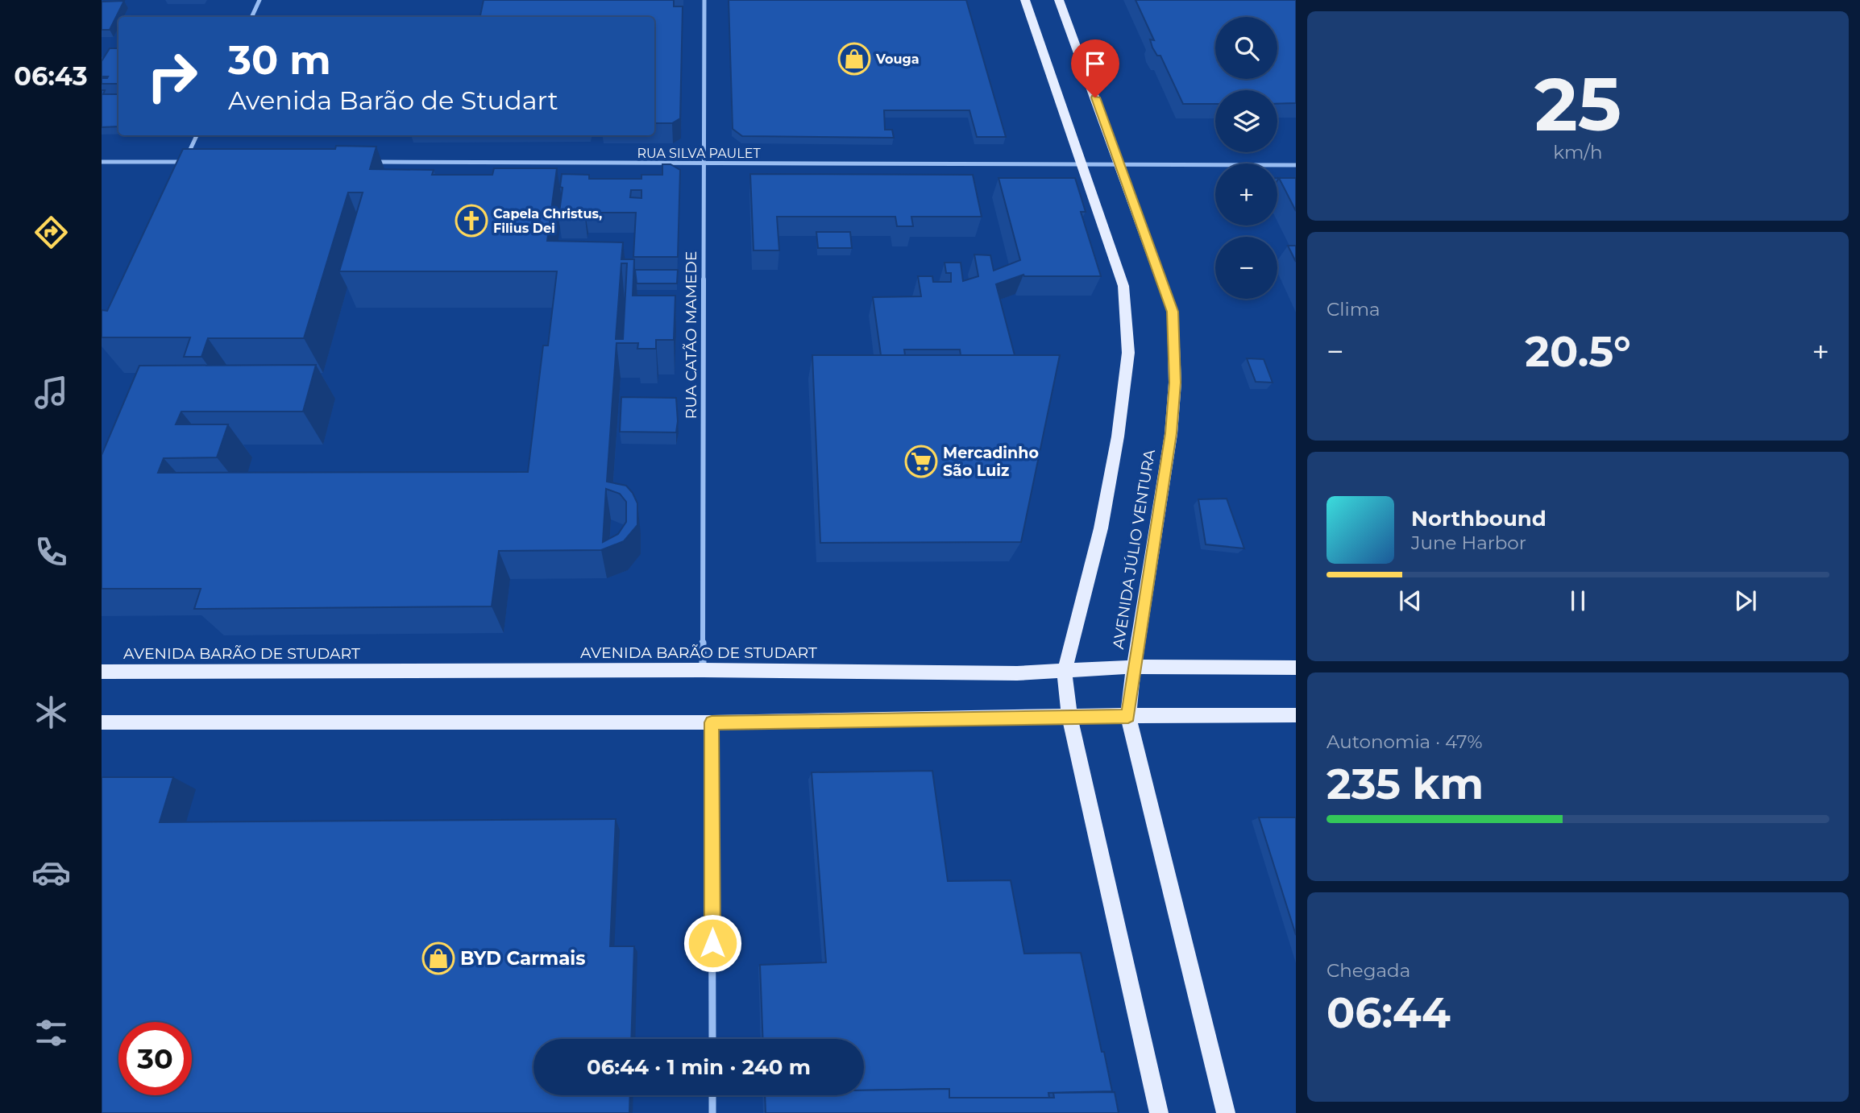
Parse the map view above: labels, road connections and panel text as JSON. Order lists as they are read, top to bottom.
{
  "streets": {
    "main road": ["AVENIDA JÚLIO VENTURA", "AVENIDA BARÃO DE STUDART"],
    "street": ["RUA SILVA PAULET", "RUA CATÃO MAMEDE"]
  },
  "crossings": [
    ["RUA SILVA PAULET", "RUA CATÃO MAMEDE"],
    ["RUA SILVA PAULET", "AVENIDA JÚLIO VENTURA"],
    ["RUA CATÃO MAMEDE", "AVENIDA BARÃO DE STUDART"],
    ["AVENIDA JÚLIO VENTURA", "AVENIDA BARÃO DE STUDART"]
  ],
  "places": {
    "shop": ["Vouga", "BYD Carmais"],
    "church": ["Capela Christus, Filius Dei"],
    "supermarket": ["Mercadinho São Luiz"]
  },
  "page": {
    "tabs": "06:43",
    "tile": [
      ["25", "km/h"],
      "Clima",
      ["Autonomia · 47%", "235 km"],
      ["Chegada", "06:44"]
    ],
    "map_buttons": ["+", "−"],
    "turn": ["30 m", "Avenida Barão de Studart"],
    "heat": ["−", "20.5°", "+"],
    "song": ["Northbound", "June Harbor"],
    "limit": "30",
    "trip": "06:44 · 1 min · 240 m"
  }
}
